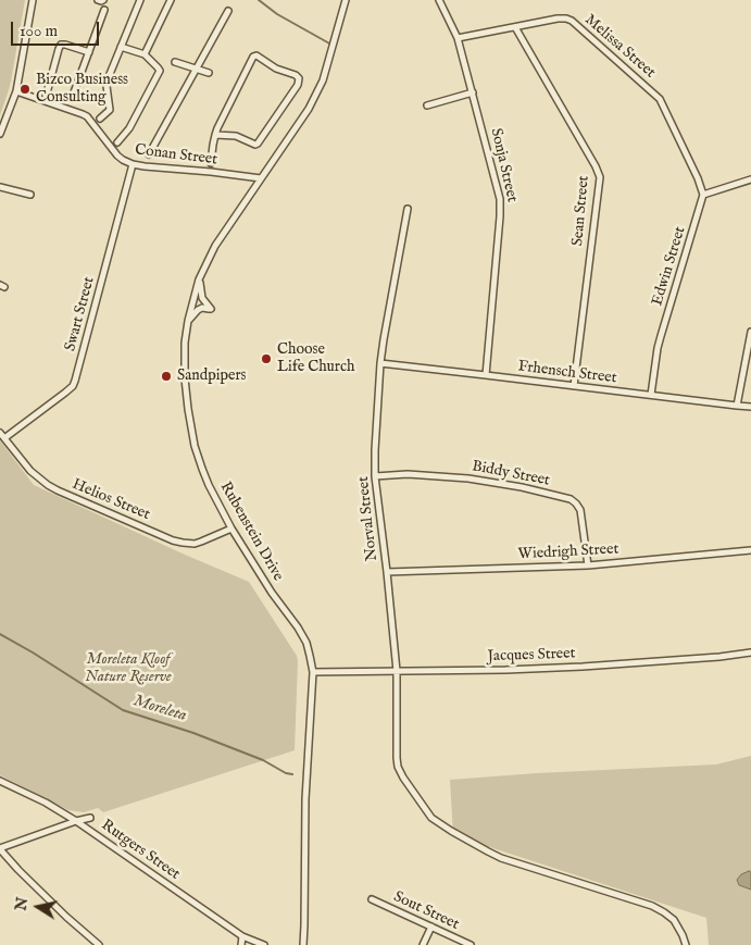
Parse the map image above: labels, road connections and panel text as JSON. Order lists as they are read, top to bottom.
{
  "streets": {
    "street": [
      "Melissa Street",
      "Conan Street",
      "Sonja Street",
      "Sean Street",
      "Edwin Street",
      "Swart Street",
      "Frhensch Street",
      "Biddy Street",
      "Helios Street",
      "Norval Street",
      "Rubenstein Drive",
      "Wiedrigh Street",
      "Jacques Street",
      "Rutgers Street",
      "Sout Street"
    ]
  },
  "crossings": [
    ["Melissa Street", "Sonja Street"],
    ["Melissa Street", "Sean Street"],
    ["Melissa Street", "Edwin Street"],
    ["Conan Street", "Swart Street"],
    ["Conan Street", "Rubenstein Drive"],
    ["Sonja Street", "Frhensch Street"],
    ["Sean Street", "Frhensch Street"],
    ["Edwin Street", "Frhensch Street"],
    ["Swart Street", "Helios Street"],
    ["Frhensch Street", "Norval Street"],
    ["Biddy Street", "Norval Street"],
    ["Biddy Street", "Wiedrigh Street"],
    ["Helios Street", "Rubenstein Drive"],
    ["Norval Street", "Wiedrigh Street"],
    ["Norval Street", "Jacques Street"],
    ["Rubenstein Drive", "Jacques Street"]
  ],
  "water": ["Moreleta"],
  "parks": ["Moreleta Kloof Nature Reserve"],
  "places": ["Bizco Business Consulting", "Choose Life Church", "Sandpipers"],
  "scale_bar": "100 m",
  "north": "left"
}
